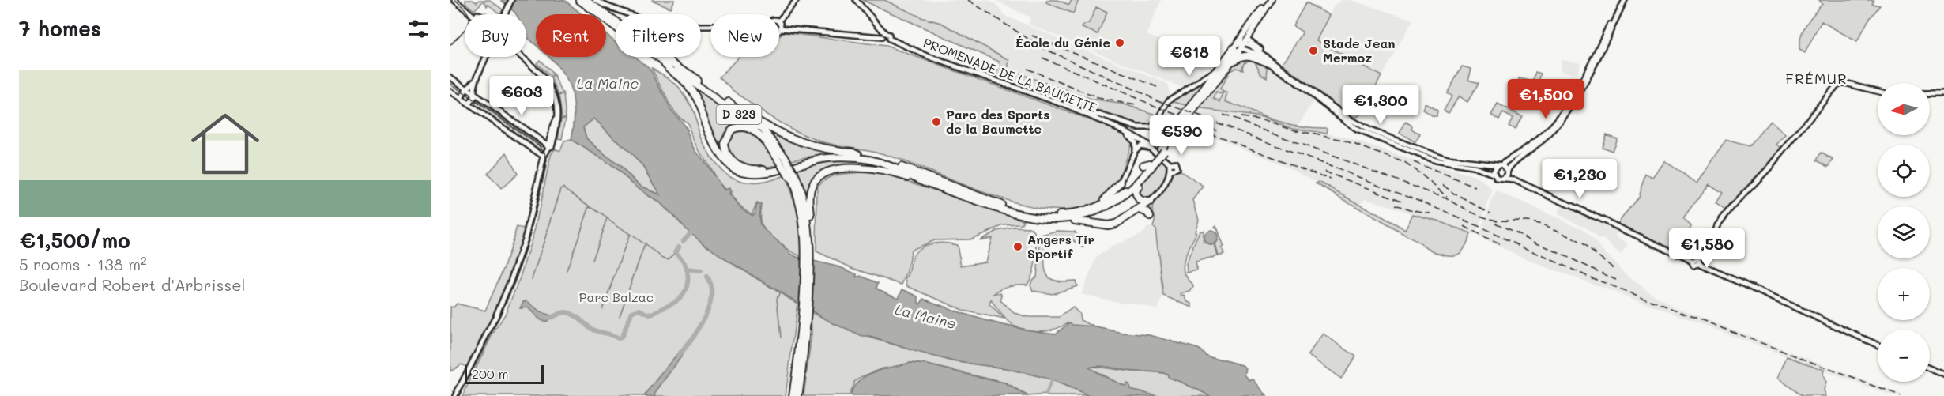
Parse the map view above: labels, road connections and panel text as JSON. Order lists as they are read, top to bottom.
{
  "streets": {
    "highway": ["D 323"],
    "street": ["PROMENADE DE LA BAUMETTE"]
  },
  "districts": ["FRÉMUR"],
  "water": ["La Maine"],
  "parks": ["Parc Balzac"],
  "places": [
    "École du Génie",
    "Stade Jean Mermoz",
    "Parc des Sports de la Baumette",
    "Angers Tir Sportif"
  ],
  "scale_bar": "200 m",
  "north": "left",
  "page": {
    "heading": "7 homes",
    "chip": [
      "Buy",
      "Rent",
      "Filters",
      "New"
    ],
    "price": [
      "€618",
      "€603",
      "€1,500",
      "€1,300",
      "€590",
      "€1,230",
      "€1,580"
    ],
    "list": [
      {
        "name": "€1,500/mo",
        "note": "5 rooms · 138 m² · Boulevard Robert d'Arbrissel"
      }
    ],
    "map_buttons": ["+", "−"],
    "scale": "200 m"
  }
}
